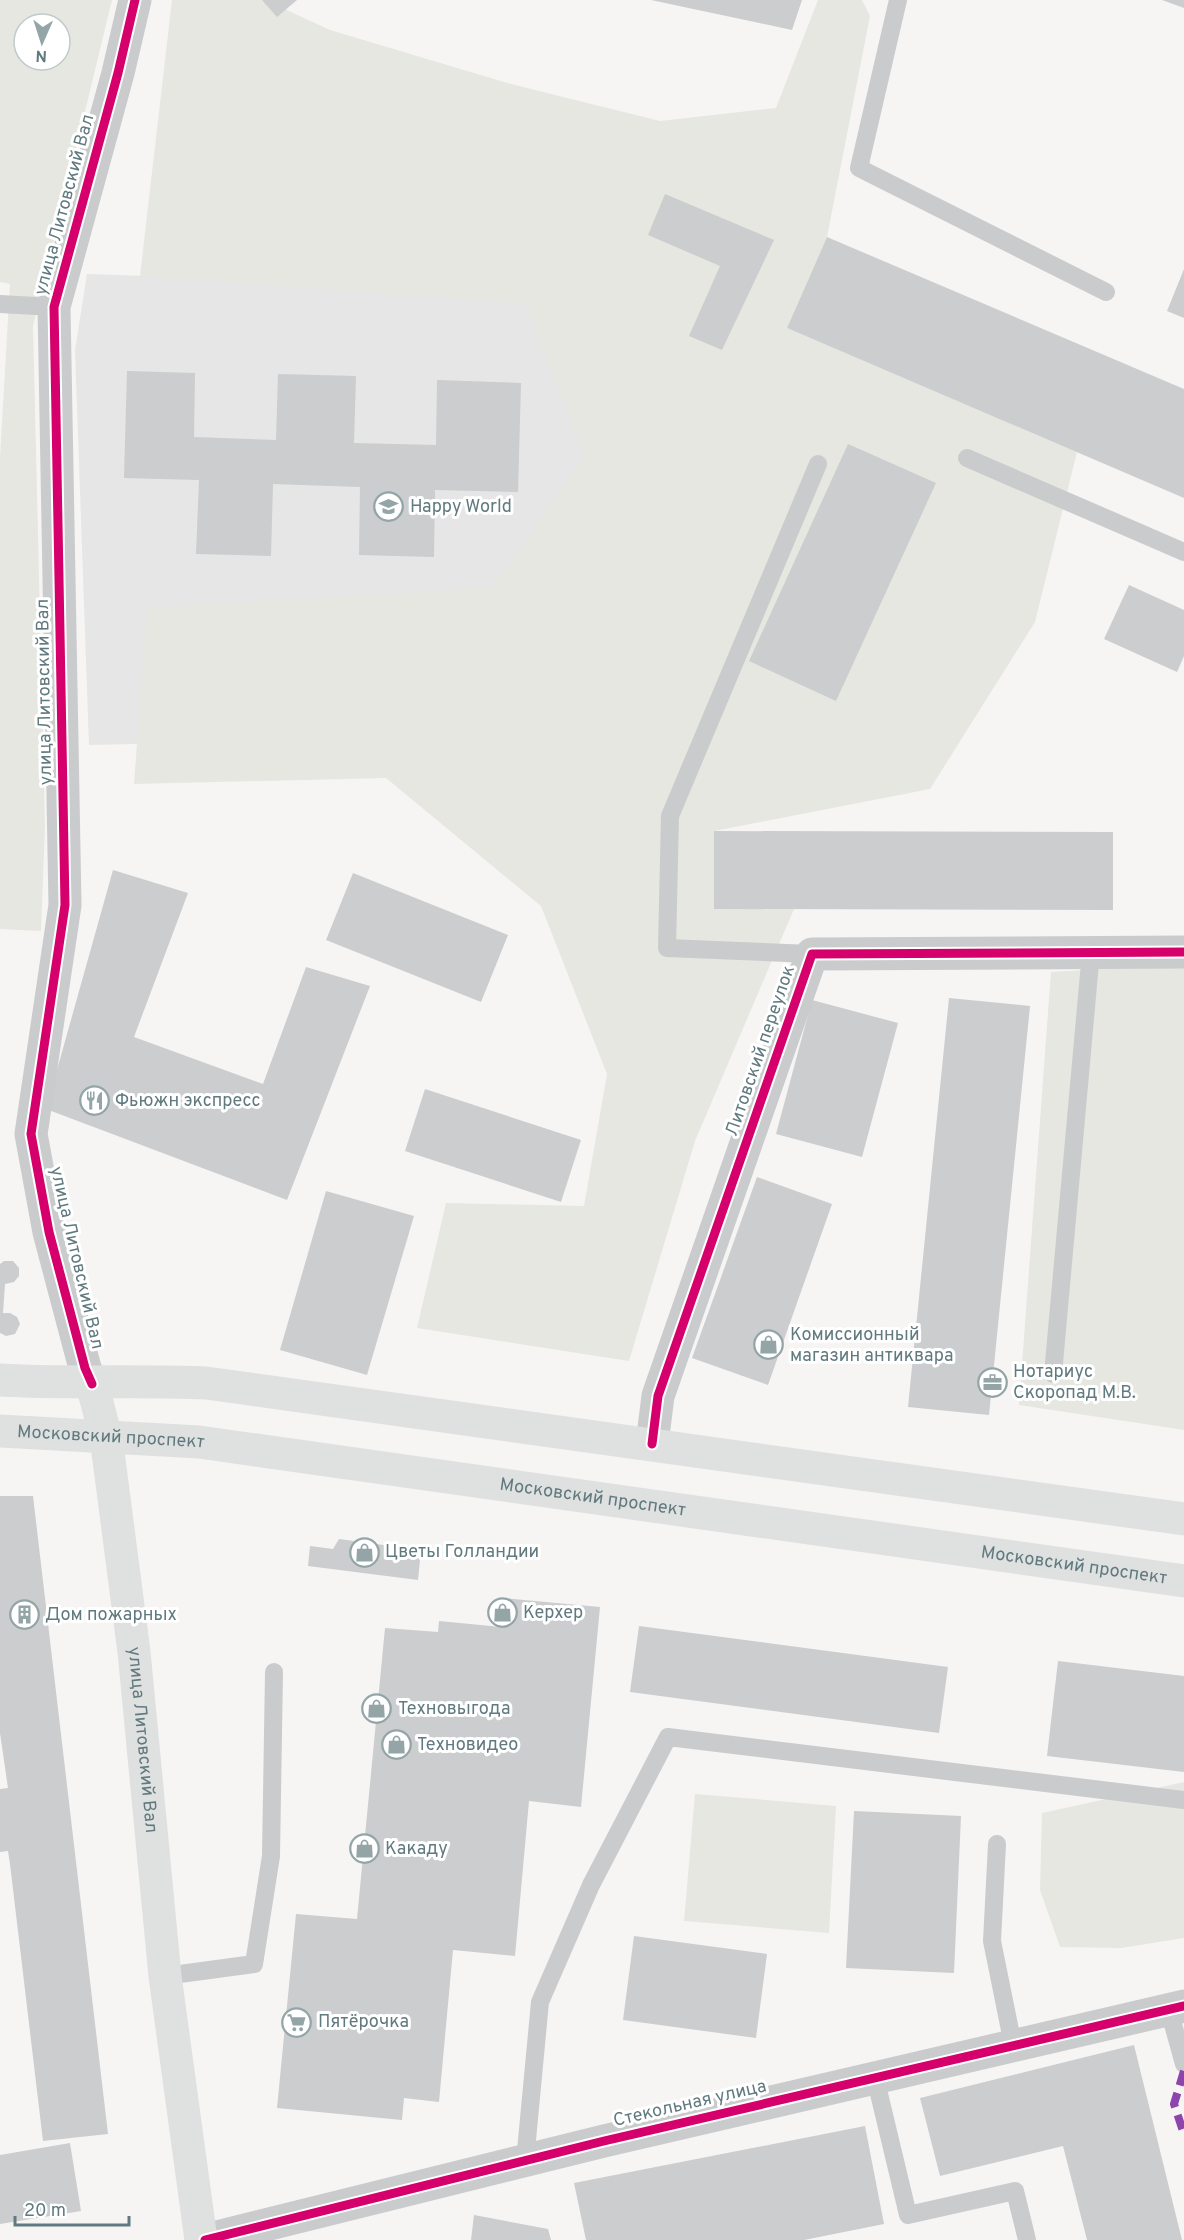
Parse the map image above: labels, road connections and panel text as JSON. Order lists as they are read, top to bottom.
{
  "streets": {
    "main road": ["улица Литовский Вал", "Московский проспект"],
    "street": ["Литовский переулок", "Стекольная улица"]
  },
  "crossings": [
    ["улица Литовский Вал", "Московский проспект"]
  ],
  "places": {
    "school or university": ["Happy World"],
    "restaurant": ["Фьюжн экспресс"],
    "shop": [
      "Комиссионный магазин антиквара",
      "Цветы Голландии",
      "Керхер",
      "Техновыгода",
      "Техновидео",
      "Какаду"
    ],
    "office": ["Нотариус Скоропад М.В."],
    "building": ["Дом пожарных"],
    "supermarket": ["Пятёрочка"]
  },
  "scale_bar": "20 m",
  "north": "bottom"
}
